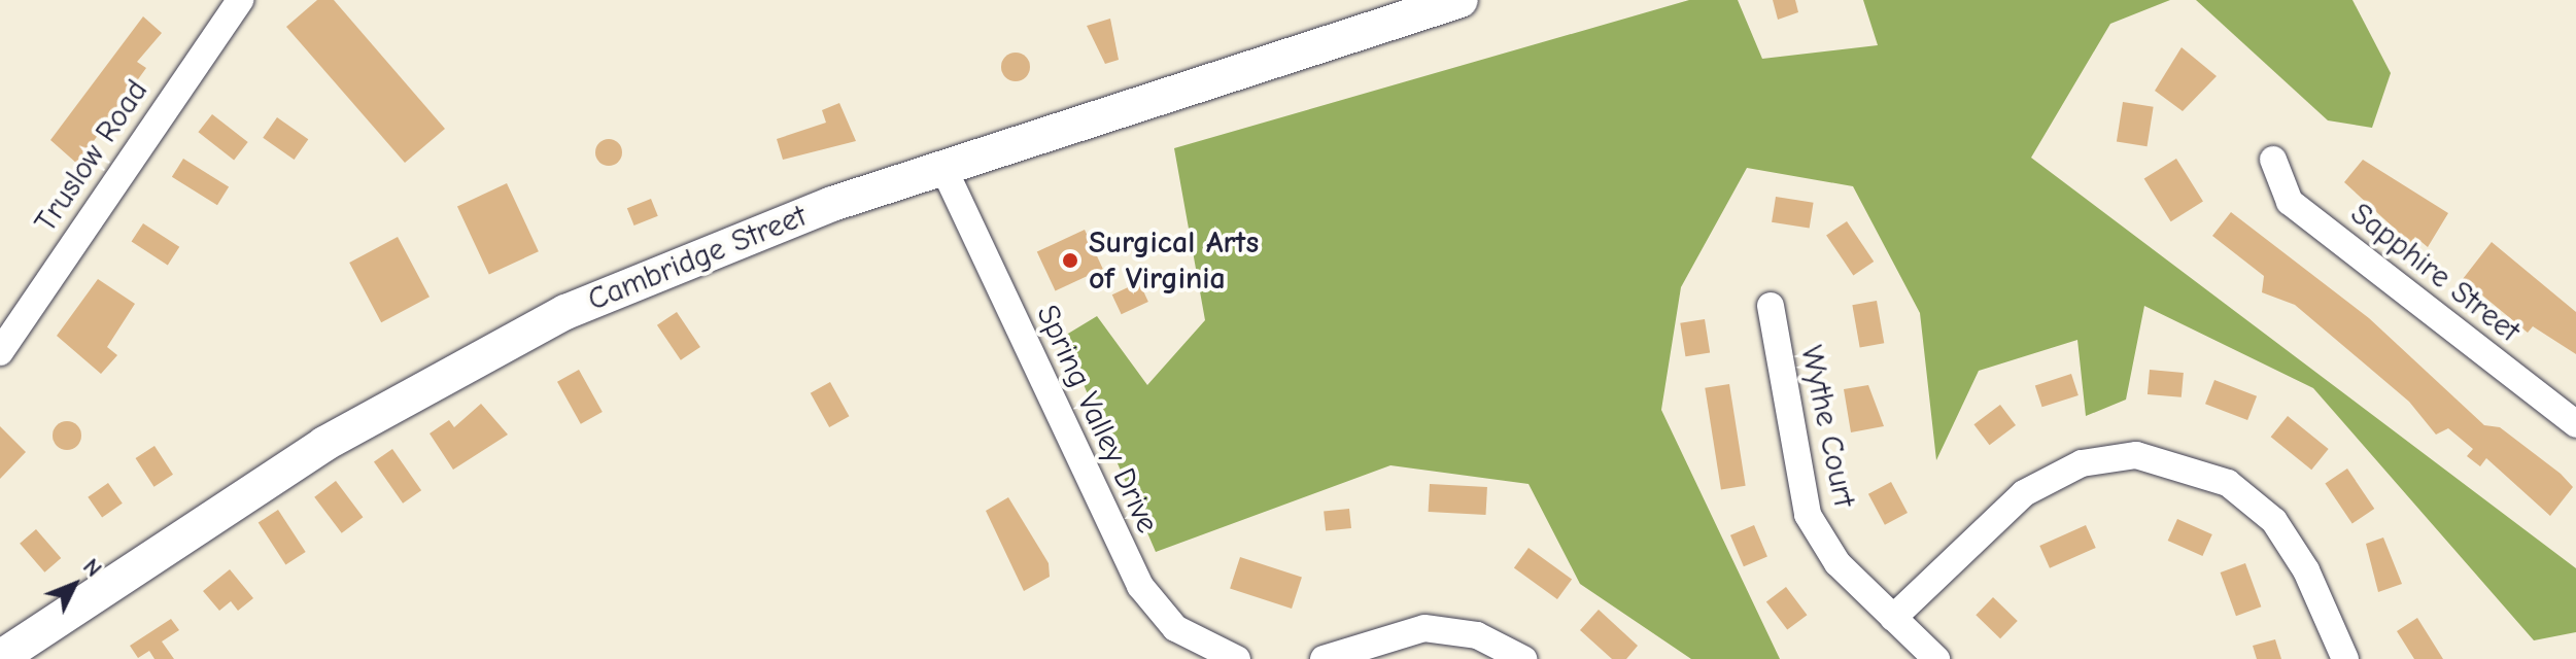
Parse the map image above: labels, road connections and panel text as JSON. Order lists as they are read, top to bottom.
{
  "streets": {
    "main road": ["Cambridge Street"],
    "street": [
      "Truslow Road",
      "Sapphire Street",
      "Spring Valley Drive",
      "Wythe Court"
    ]
  },
  "crossings": [
    ["Cambridge Street", "Spring Valley Drive"]
  ],
  "places": ["Surgical Arts of Virginia"],
  "north": "top right"
}
